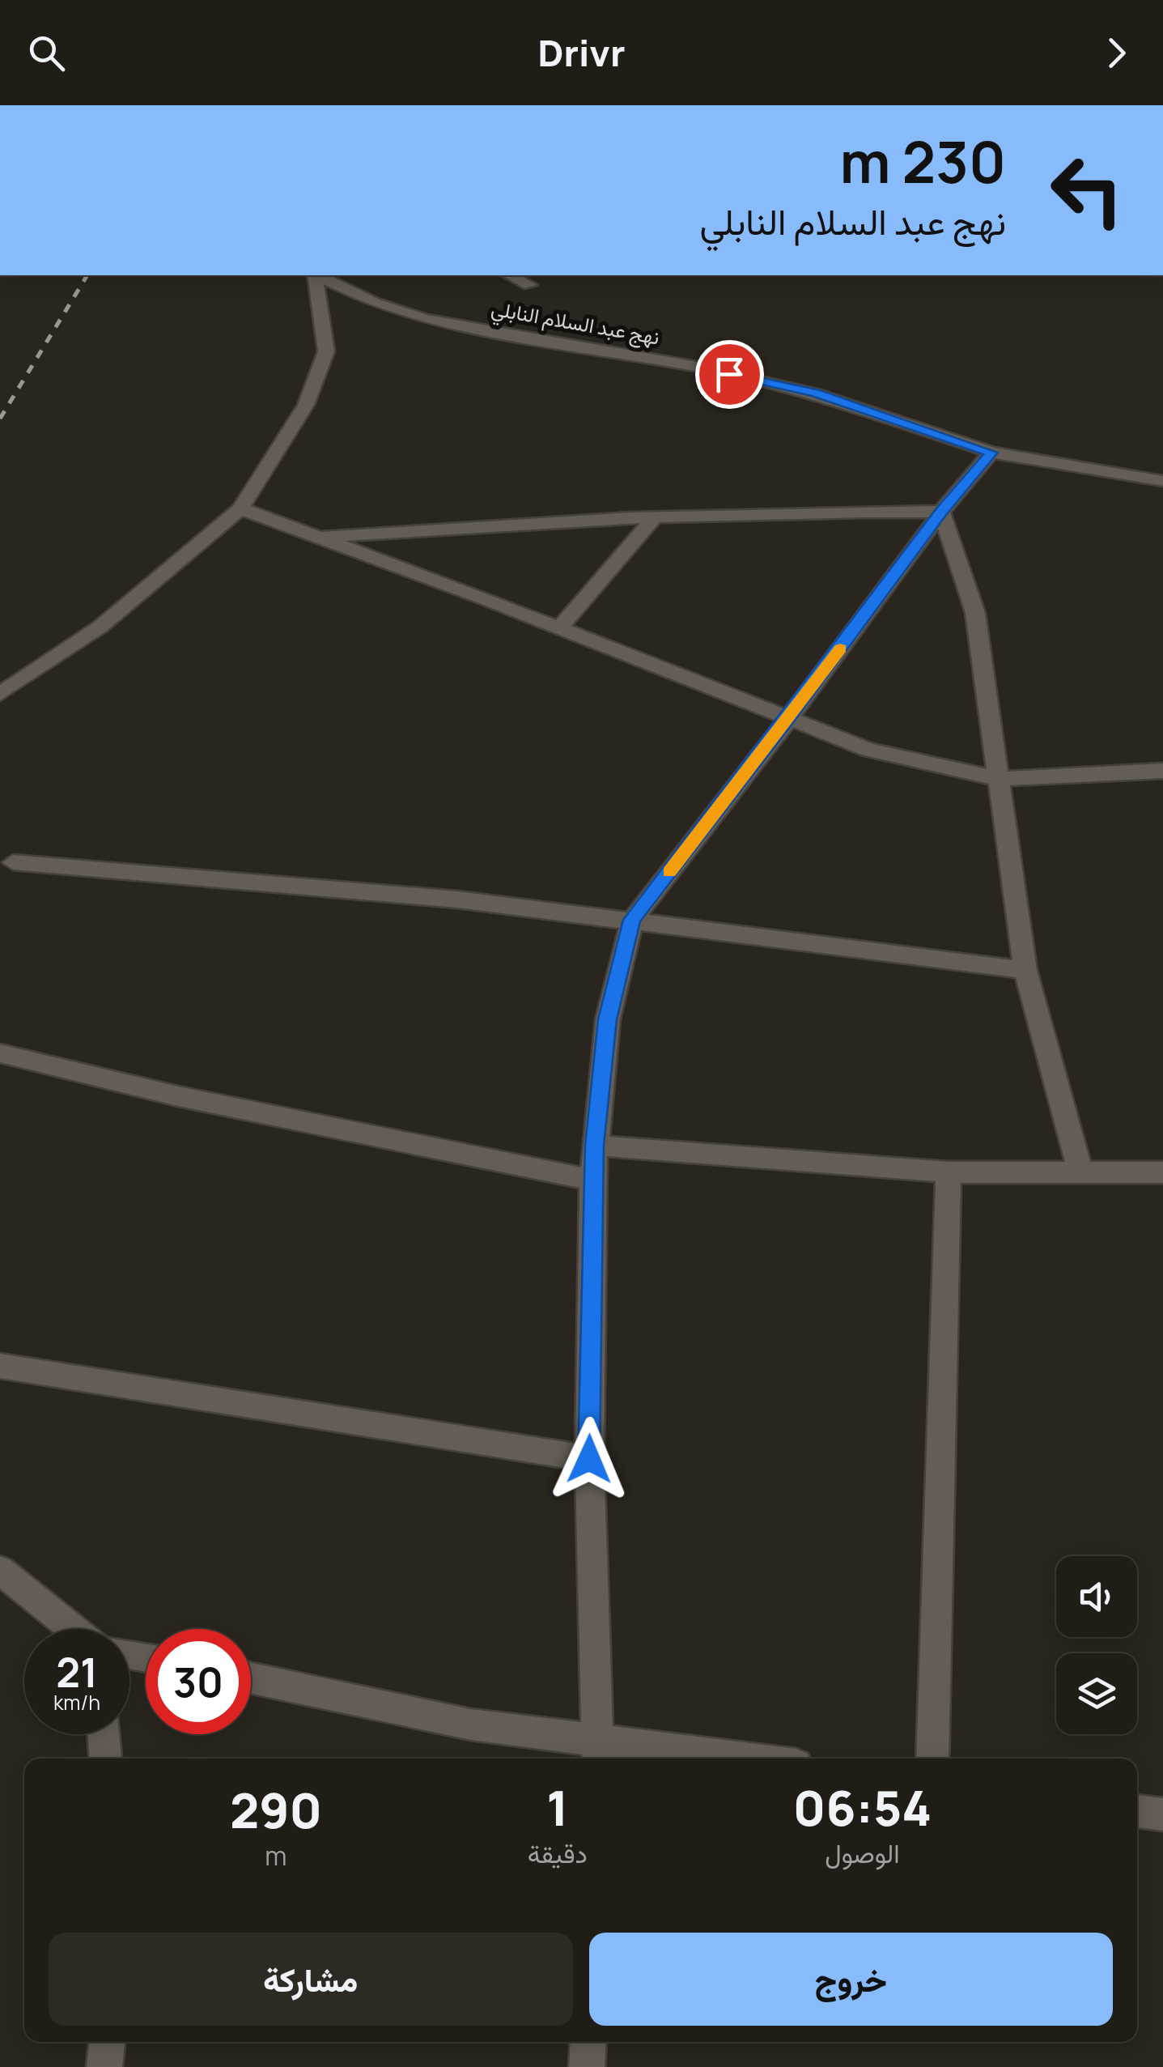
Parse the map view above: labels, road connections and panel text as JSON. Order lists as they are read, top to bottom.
{
  "streets": {
    "street": ["نهج عبد السلام النابلي"]
  },
  "page": {
    "header": "Drivr",
    "turn": ["230 m", "نهج عبد السلام النابلي"],
    "speed": "21 km/h",
    "limit": "30",
    "eta": [
      "06:54",
      "الوصول",
      "1",
      "دقيقة",
      "290",
      "m"
    ],
    "buttons": ["خروج", "مشاركة"]
  }
}
